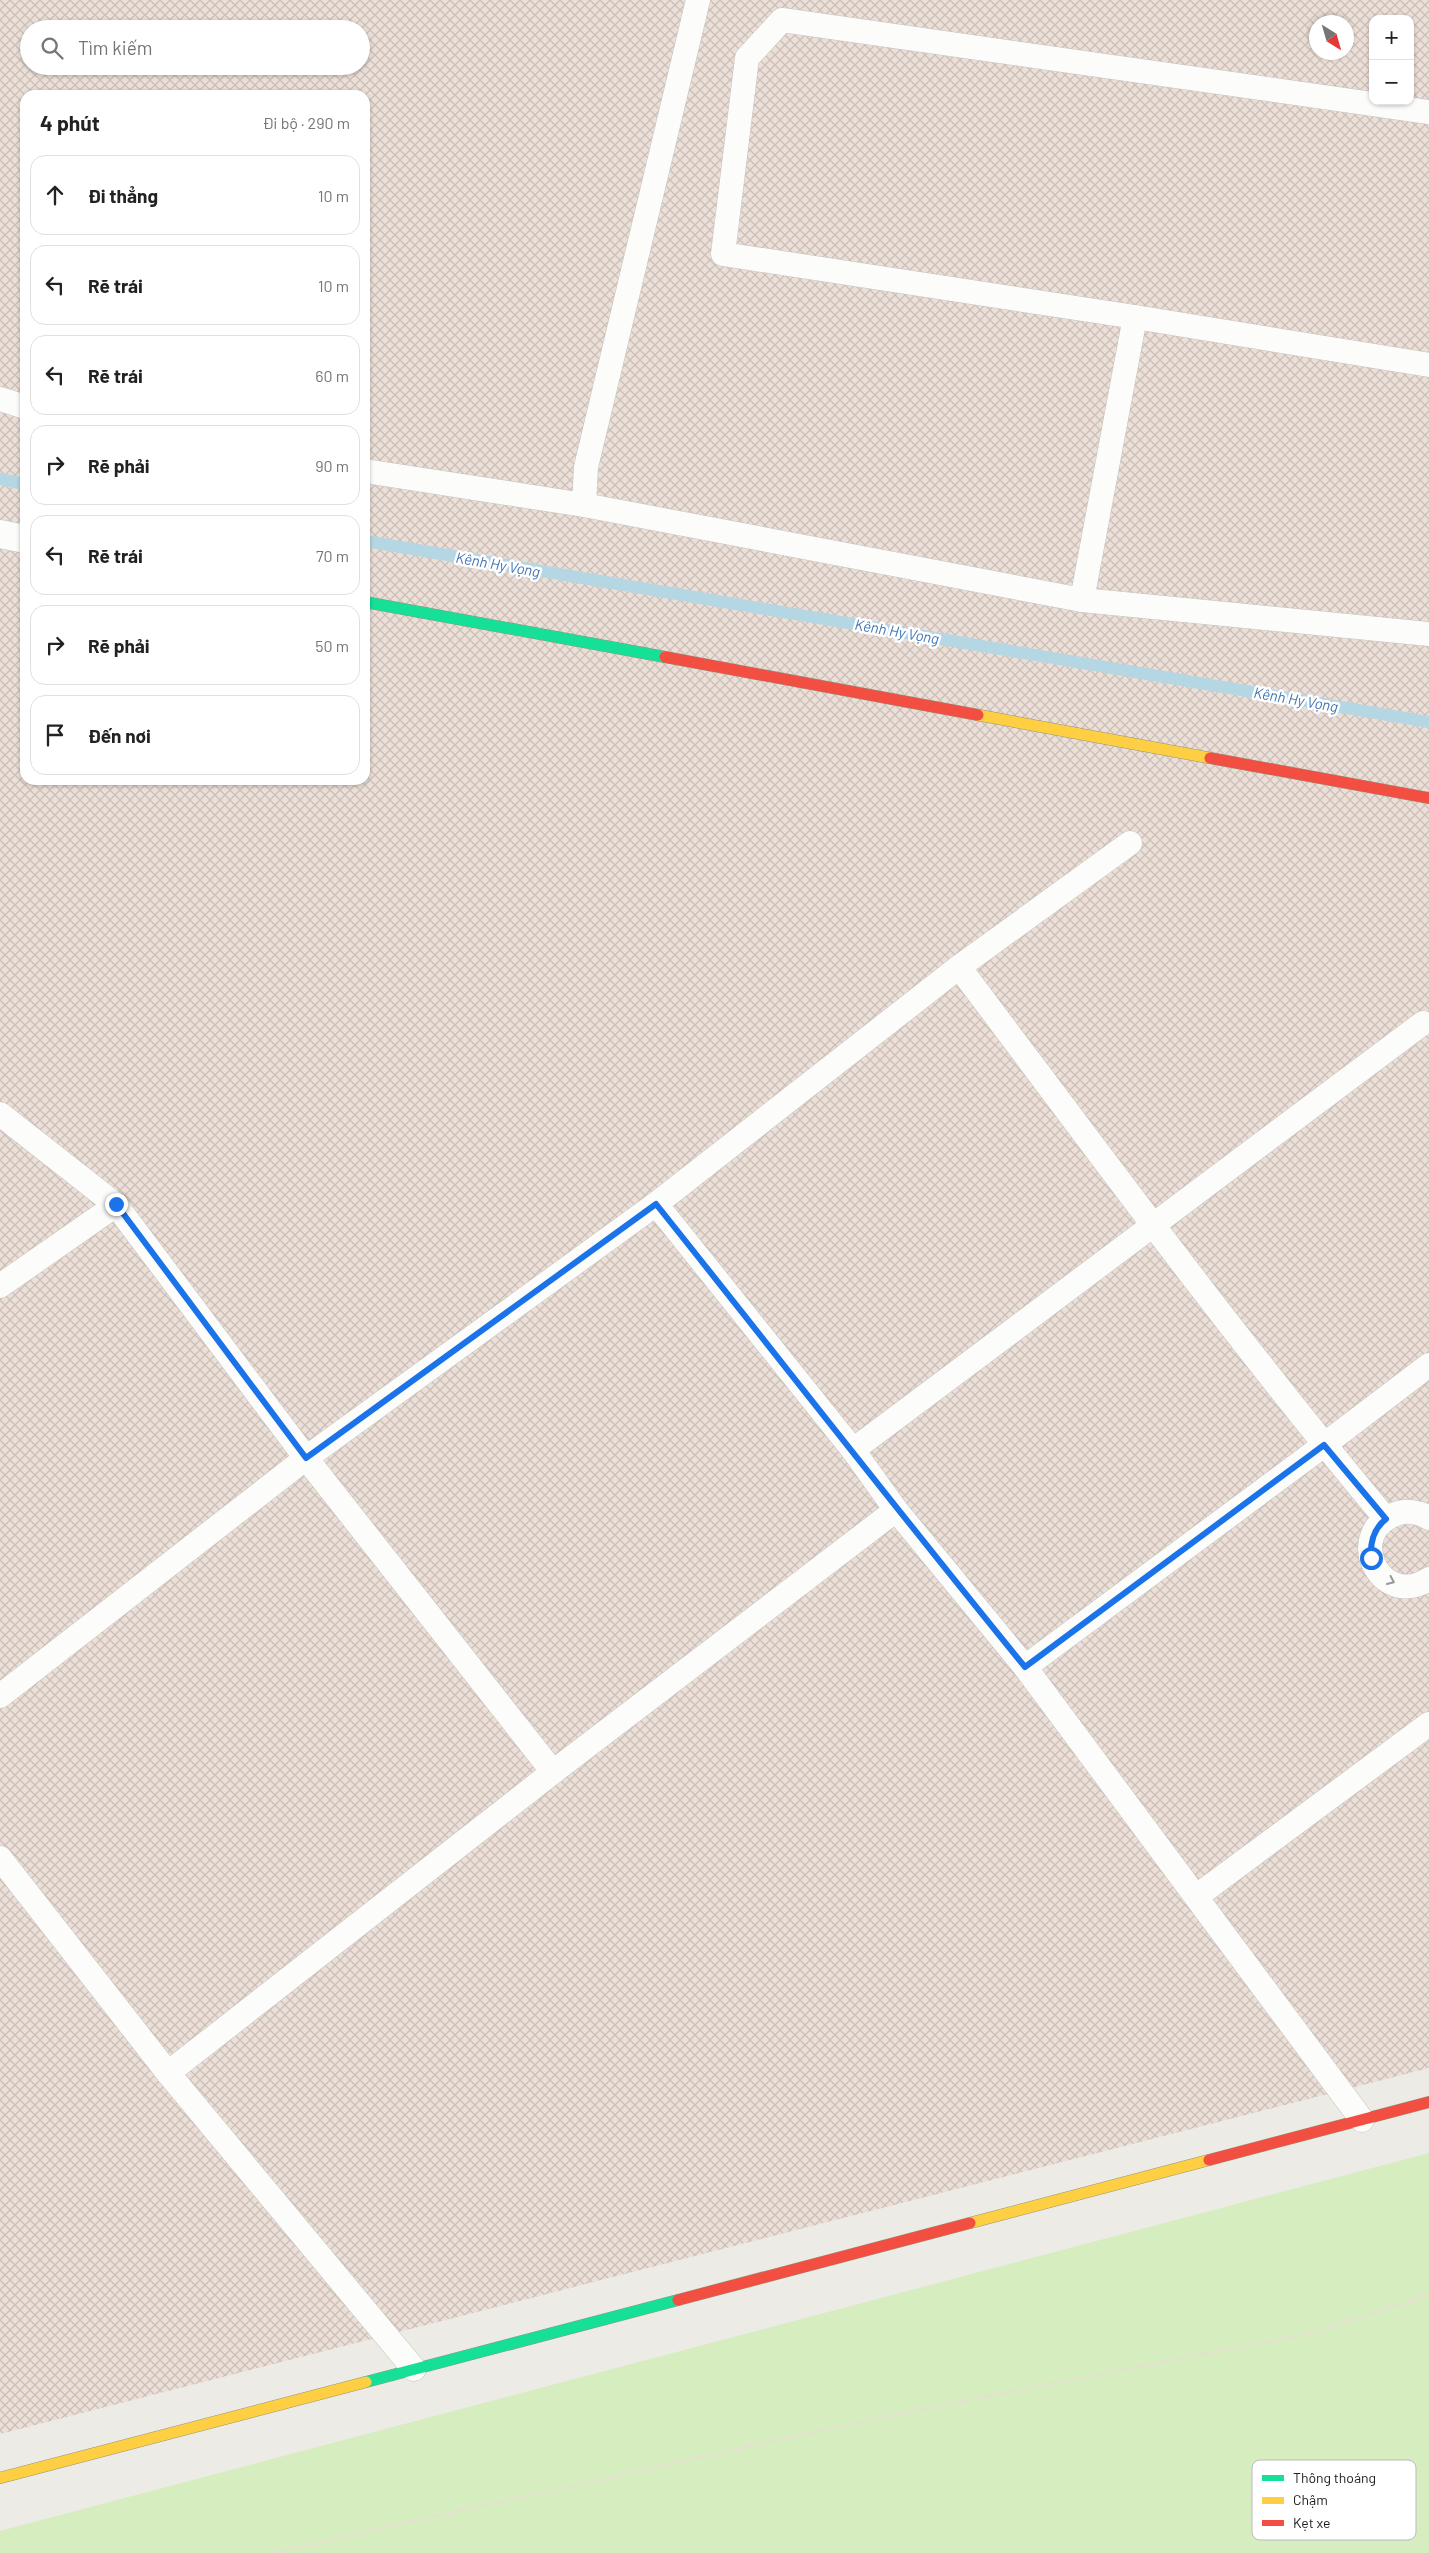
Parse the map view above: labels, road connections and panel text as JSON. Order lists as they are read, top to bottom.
{
  "water": ["Kênh Hy Vọng"],
  "legend": ["Thông thoáng", "Chậm", "Kẹt xe"],
  "north": "bottom right",
  "page": {
    "map_buttons": ["+", "−"],
    "search": "Tìm kiếm",
    "heading": ["4 phút", "Đi bộ · 290 m"],
    "list": [
      ["Đi thẳng", "10 m"],
      ["Rẽ trái", "10 m"],
      ["Rẽ trái", "60 m"],
      ["Rẽ phải", "90 m"],
      ["Rẽ trái", "70 m"],
      ["Rẽ phải", "50 m"],
      "Đến nơi"
    ]
  }
}
